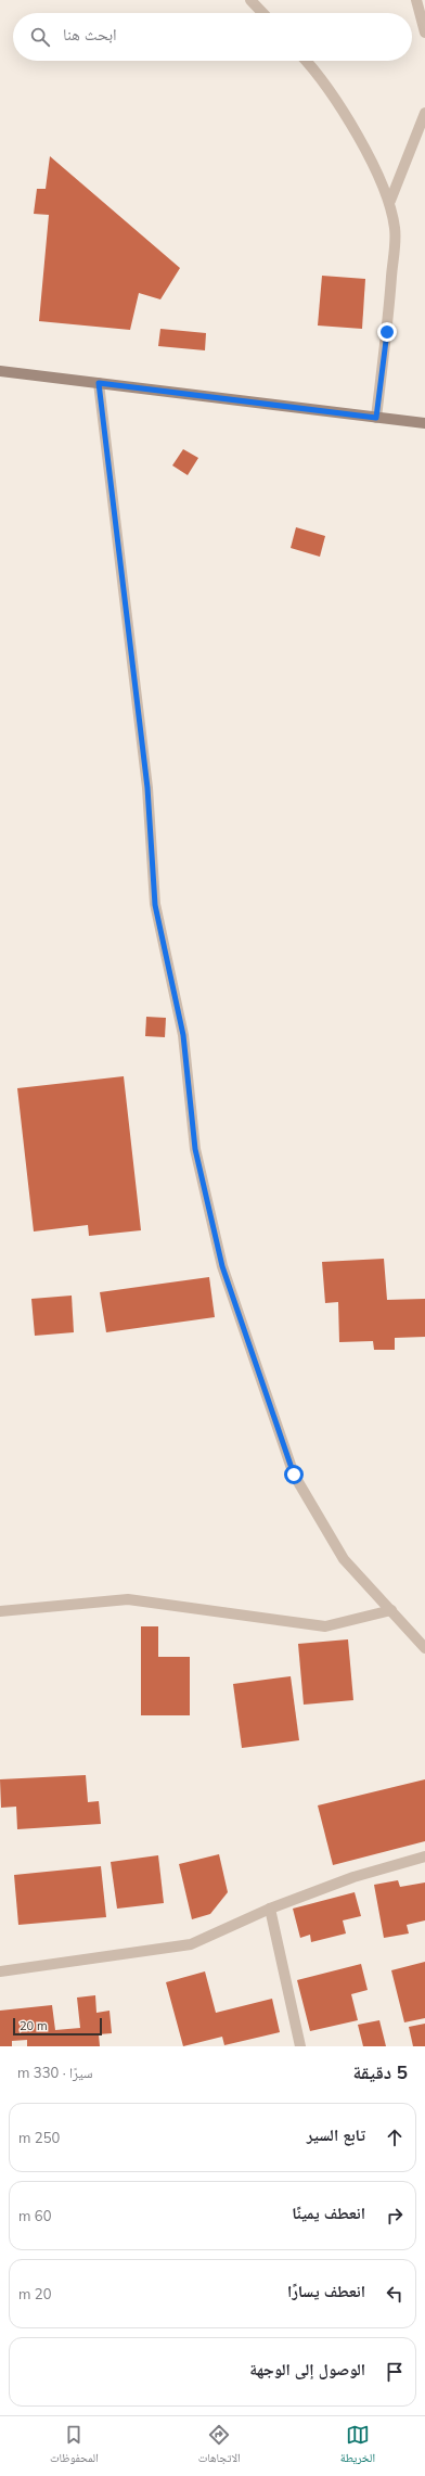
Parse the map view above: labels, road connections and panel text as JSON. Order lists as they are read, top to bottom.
{
  "scale_bar": "20 m",
  "page": {
    "search": "ابحث هنا",
    "scale": "20 m",
    "heading": ["5 دقيقة", "سيرًا · 330 m"],
    "list": [
      ["تابع السير", "250 m"],
      ["انعطف يمينًا", "60 m"],
      ["انعطف يسارًا", "20 m"],
      "الوصول إلى الوجهة"
    ],
    "nav": ["الخريطة", "الاتجاهات", "المحفوظات"]
  }
}
